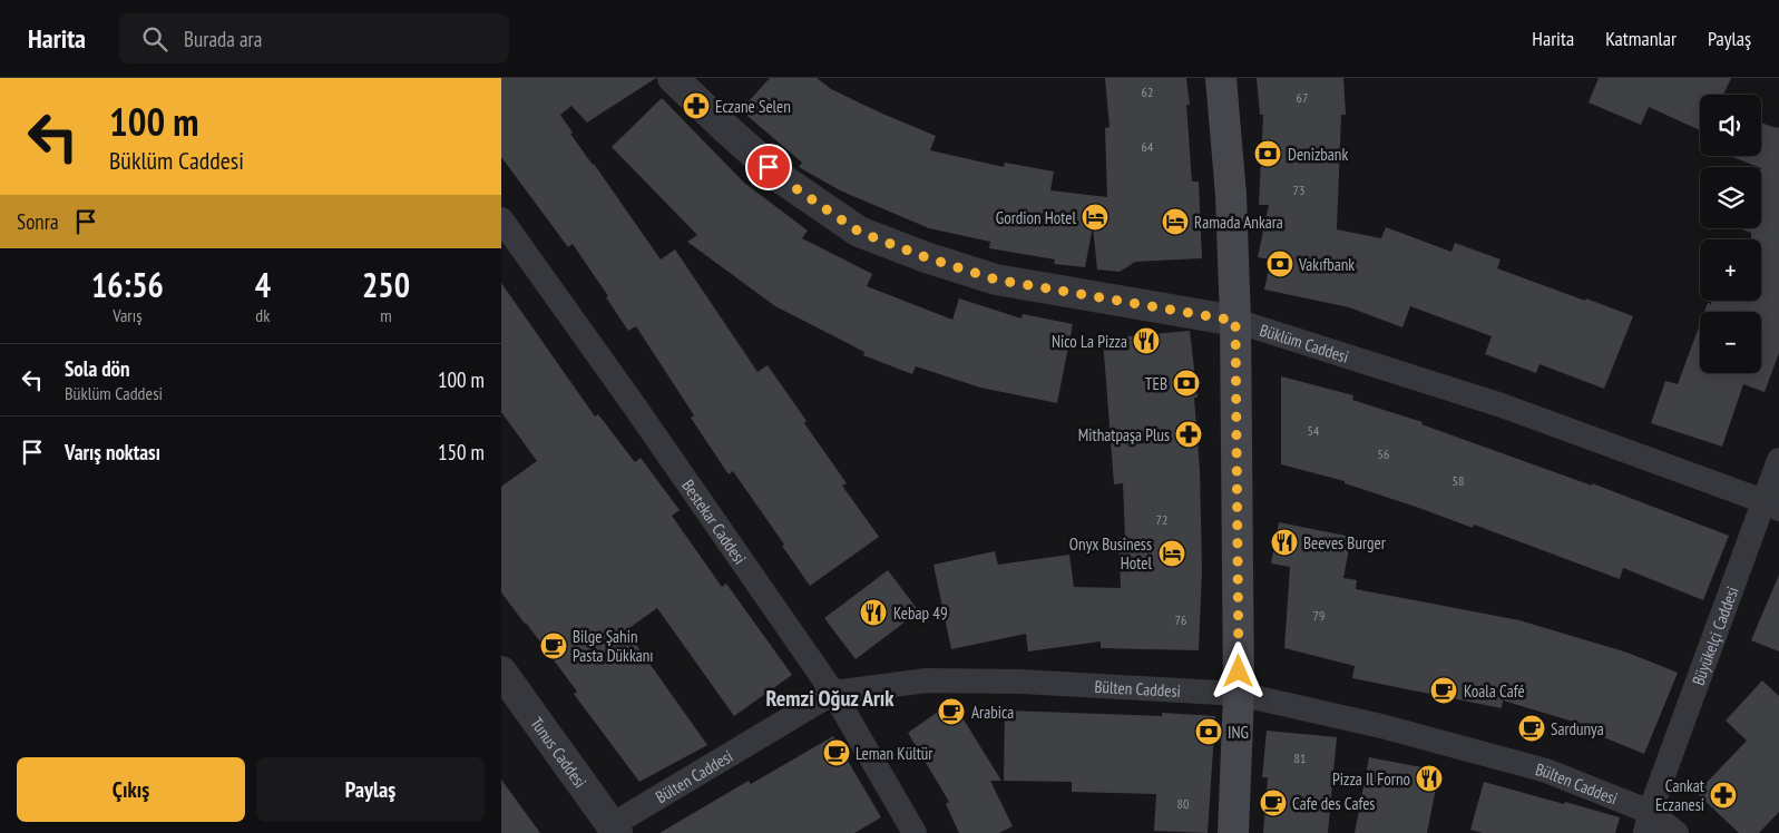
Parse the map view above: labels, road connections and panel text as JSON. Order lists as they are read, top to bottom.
{
  "streets": {
    "street": [
      "Büklüm Caddesi",
      "Bestekar Caddesi",
      "Büyükelçi Caddesi",
      "Bülten Caddesi",
      "Tunus Caddesi"
    ]
  },
  "crossings": [
    ["Büklüm Caddesi", "Büyükelçi Caddesi"],
    ["Bestekar Caddesi", "Bülten Caddesi"],
    ["Büyükelçi Caddesi", "Bülten Caddesi"],
    ["Bülten Caddesi", "Tunus Caddesi"]
  ],
  "districts": ["Remzi Oğuz Arık"],
  "places": {
    "pharmacy": ["Eczane Selen", "Mithatpaşa Plus", "Cankat Eczanesi"],
    "bank": [
      "Denizbank",
      "Vakıfbank",
      "TEB",
      "ING"
    ],
    "hotel": ["Gordion Hotel", "Ramada Ankara", "Onyx Business Hotel"],
    "restaurant": [
      "Nico La Pizza",
      "Beeves Burger",
      "Kebap 49",
      "Pizza Il Forno"
    ],
    "cafe": [
      "Bilge Şahin Pasta Dükkanı",
      "Koala Café",
      "Arabica",
      "Sardunya",
      "Leman Kültür",
      "Cafe des Cafes"
    ]
  },
  "house_numbers": [
    "62",
    "67",
    "64",
    "73",
    "54",
    "56",
    "58",
    "72",
    "79",
    "76",
    "81",
    "80"
  ],
  "page": {
    "header": "Harita",
    "search": "Burada ara",
    "nav": ["Harita", "Katmanlar", "Paylaş"],
    "turn": ["100 m", "Büklüm Caddesi"],
    "map_buttons": ["+", "−"],
    "then": "Sonra",
    "eta": [
      "16:56",
      "Varış",
      "4",
      "dk",
      "250",
      "m"
    ],
    "list": [
      {
        "name": "Sola dön",
        "note": "Büklüm Caddesi",
        "value": "100 m"
      },
      {
        "name": "Varış noktası",
        "value": "150 m"
      }
    ],
    "buttons": ["Çıkış", "Paylaş"]
  }
}
